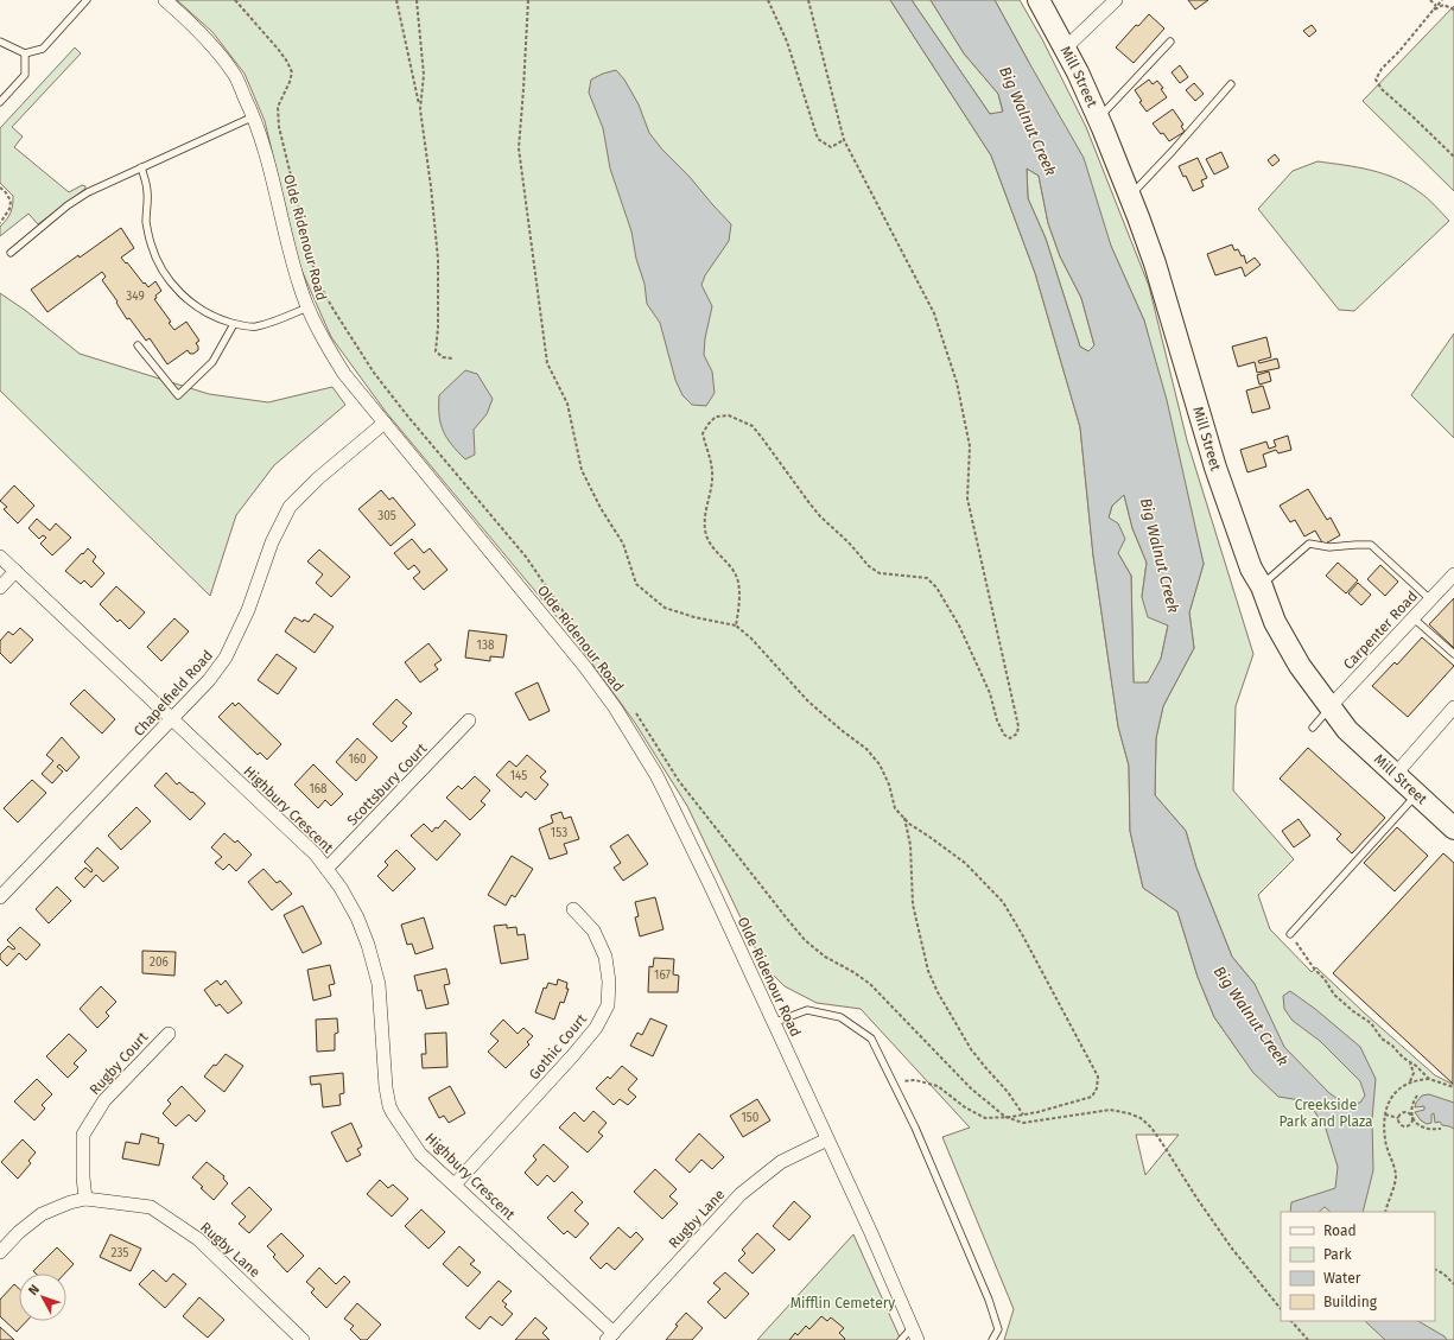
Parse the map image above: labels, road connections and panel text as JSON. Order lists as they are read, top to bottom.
{
  "streets": {
    "highway": ["Mill Street"],
    "street": [
      "Olde Ridenour Road",
      "Carpenter Road",
      "Chapelfield Road",
      "Scottsbury Court",
      "Highbury Crescent",
      "Gothic Court",
      "Rugby Court",
      "Rugby Lane"
    ]
  },
  "crossings": [
    ["Mill Street", "Carpenter Road"],
    ["Olde Ridenour Road", "Chapelfield Road"],
    ["Olde Ridenour Road", "Rugby Lane"],
    ["Chapelfield Road", "Highbury Crescent"],
    ["Scottsbury Court", "Highbury Crescent"],
    ["Highbury Crescent", "Gothic Court"],
    ["Highbury Crescent", "Rugby Lane"],
    ["Rugby Court", "Rugby Lane"]
  ],
  "water": ["Big Walnut Creek"],
  "parks": ["Creekside Park and Plaza", "Mifflin Cemetery"],
  "house_numbers": [
    "349",
    "305",
    "138",
    "160",
    "145",
    "168",
    "153",
    "206",
    "167",
    "150",
    "235"
  ],
  "legend": [
    "Road",
    "Park",
    "Water",
    "Building"
  ],
  "north": "top left"
}
